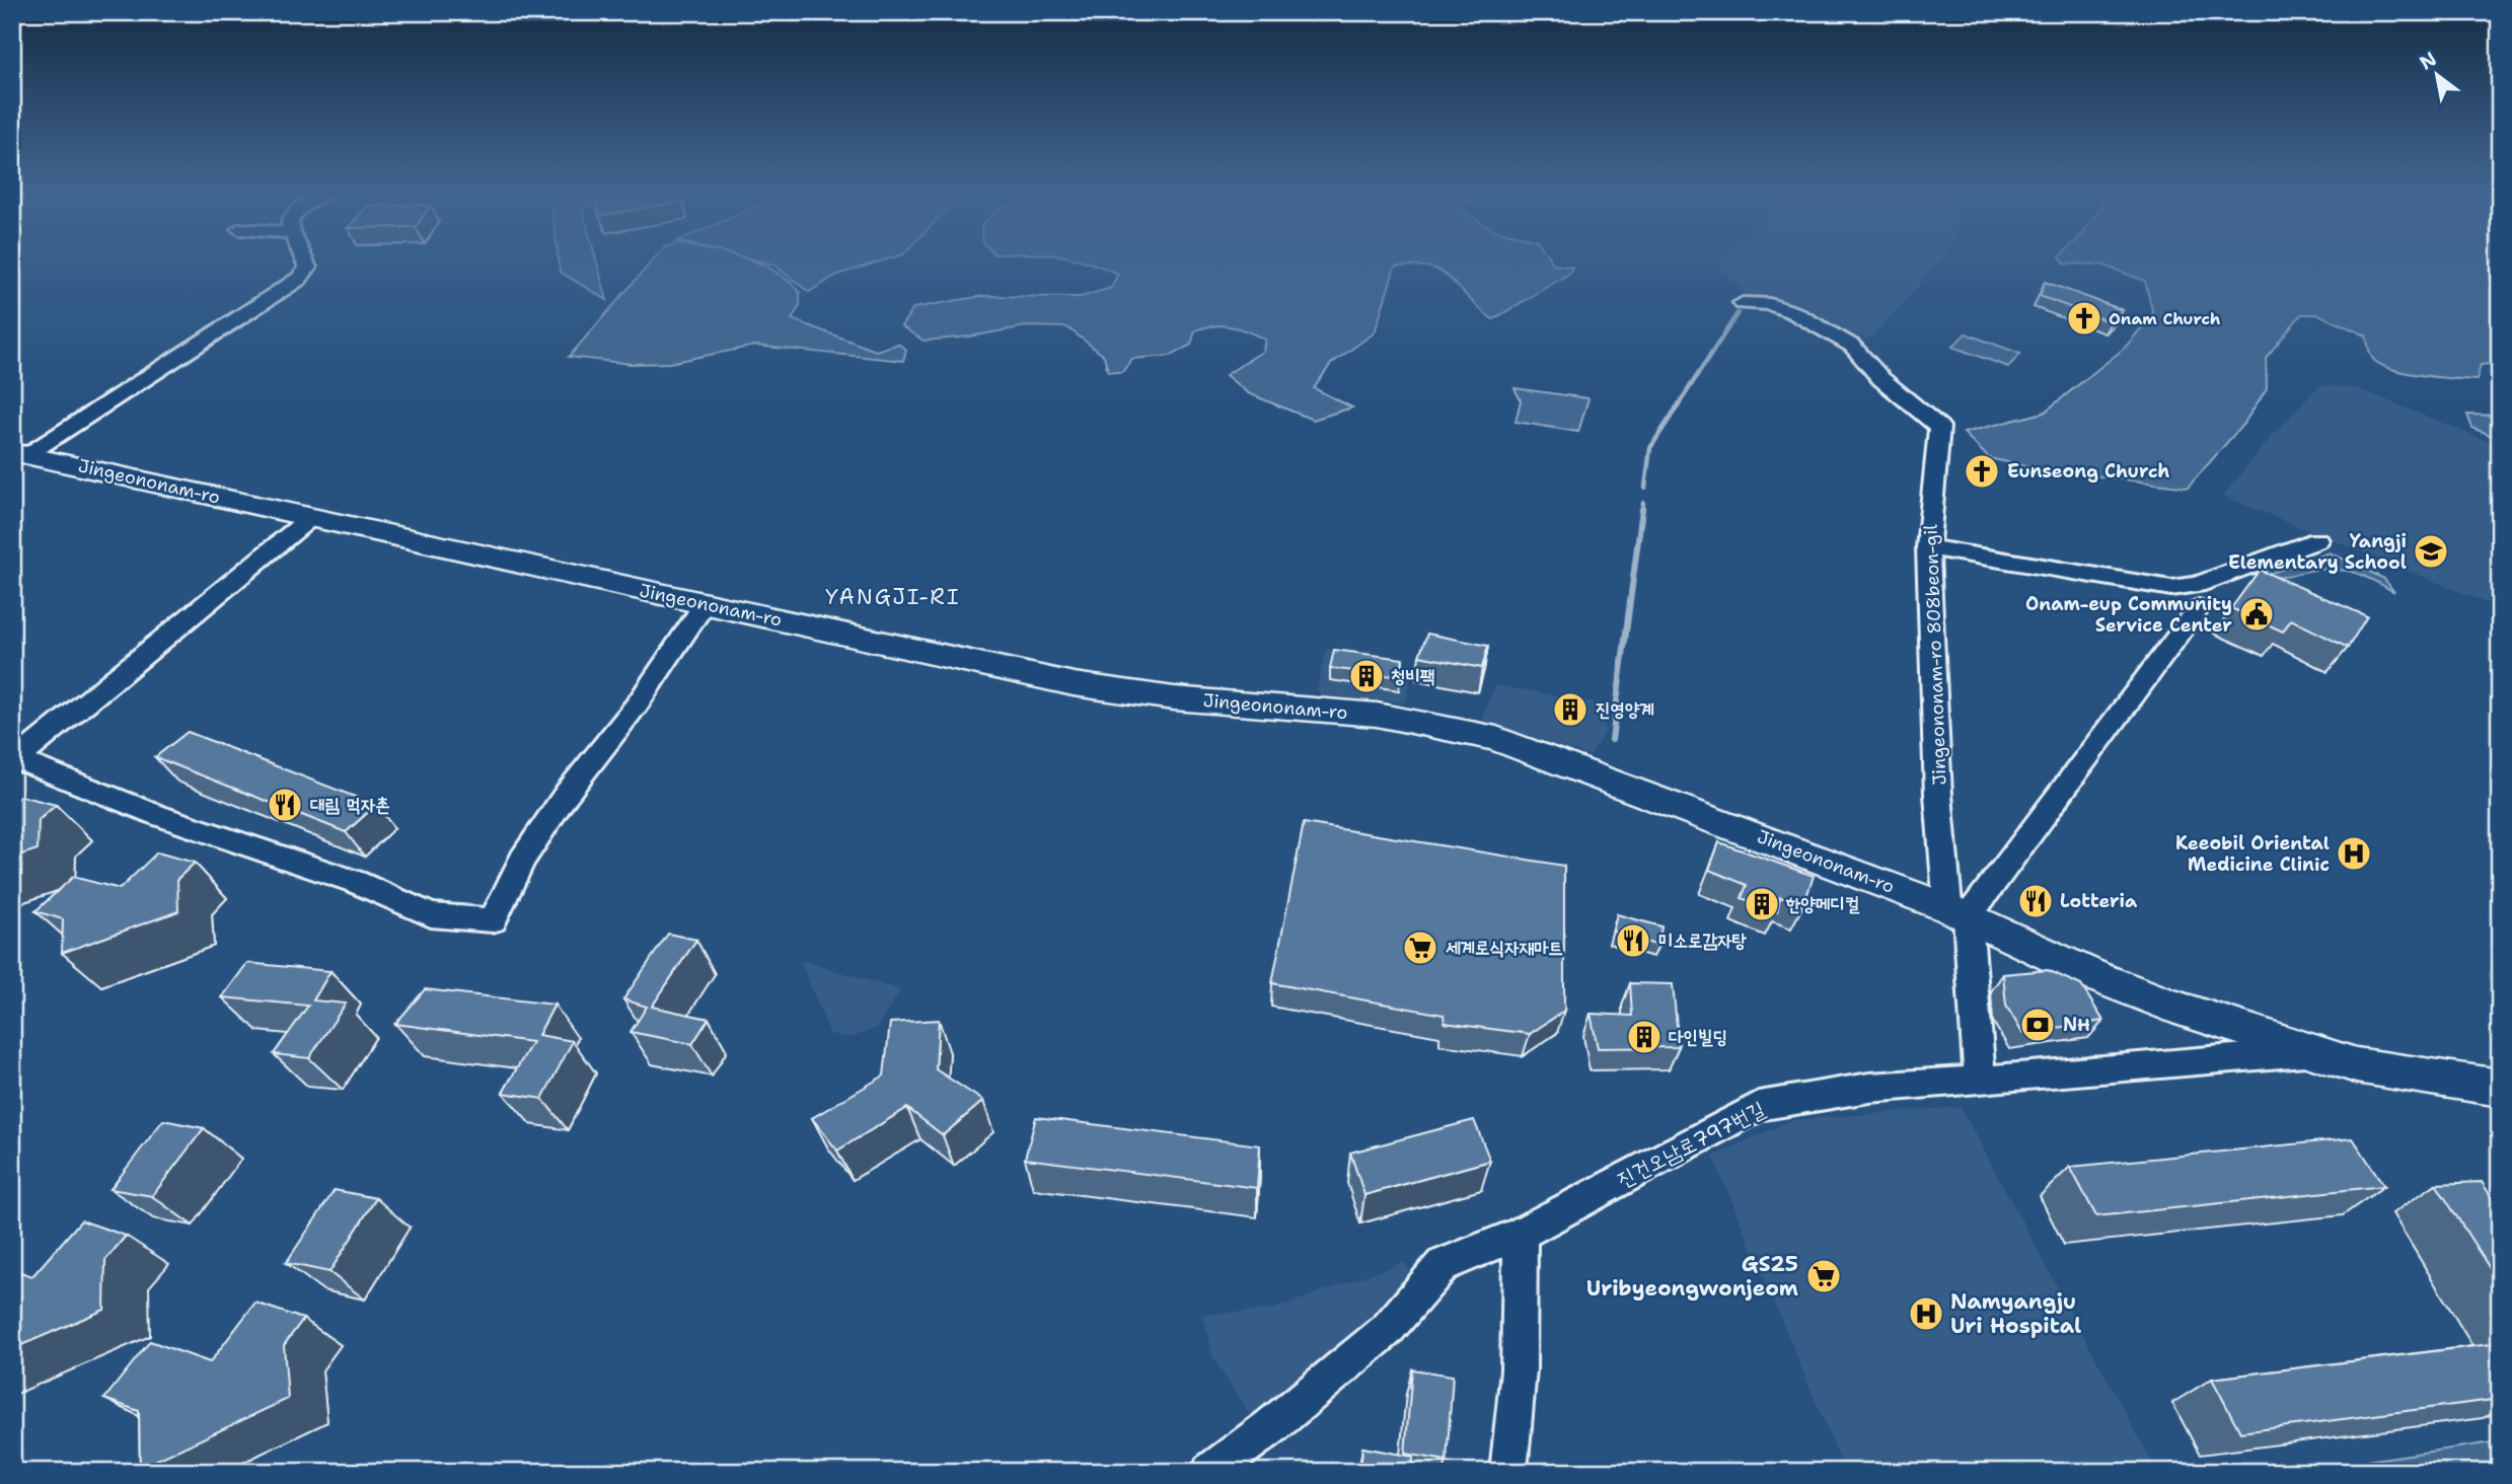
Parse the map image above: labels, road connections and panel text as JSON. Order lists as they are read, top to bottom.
{
  "streets": {
    "main road": ["Jingeononam-ro"],
    "street": ["Jingeononam-ro 808beon-gil", "진건오남로797번길"]
  },
  "crossings": [
    ["Jingeononam-ro", "Jingeononam-ro 808beon-gil"],
    ["Jingeononam-ro", "진건오남로797번길"],
    ["Jingeononam-ro 808beon-gil", "진건오남로797번길"]
  ],
  "districts": ["YANGJI-RI"],
  "places": {
    "church": ["Onam Church", "Eunseong Church"],
    "school or university": ["Yangji Elementary School"],
    "public building": ["Onam-eup Community Service Center"],
    "building": [
      "청비팩",
      "진영양계",
      "한양메디컬",
      "다인빌딩"
    ],
    "restaurant": ["대림 먹자촌", "Lotteria", "미소로감자탕"],
    "hospital": ["Keeobil Oriental Medicine Clinic", "Namyangju Uri Hospital"],
    "supermarket": ["세계로식자재마트", "GS25 Uribyeongwonjeom"],
    "bank": ["NH"]
  },
  "north": "top left"
}
